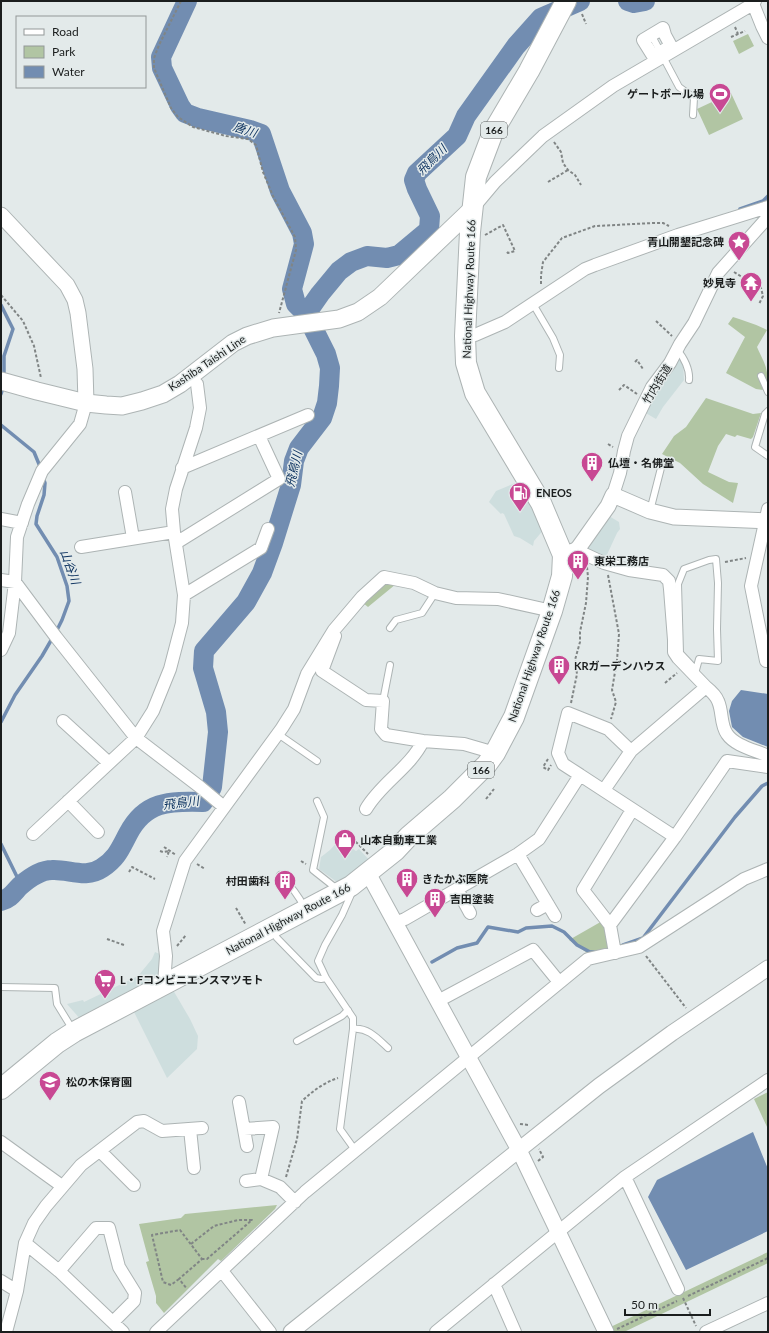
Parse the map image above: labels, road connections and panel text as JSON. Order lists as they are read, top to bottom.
{
  "streets": {
    "highway": ["166", "National Highway Route 166"],
    "main road": ["Kashiba Taishi Line"],
    "street": ["竹内街道"]
  },
  "crossings": [
    ["National Highway Route 166", "Kashiba Taishi Line"],
    ["National Highway Route 166", "竹内街道"]
  ],
  "water": ["唐川", "飛鳥川", "山谷川"],
  "places": {
    "sports": ["ゲートボール場"],
    "place": ["青山開墾記念碑"],
    "temple": ["妙見寺"],
    "building": [
      "仏壇・名佛堂",
      "東栄工務店",
      "KRガーデンハウス",
      "きたかぶ医院",
      "村田歯科",
      "吉田塗装"
    ],
    "fuel station": ["ENEOS"],
    "shop": ["山本自動車工業"],
    "supermarket": ["L・Fコンビニエンスマツモト"],
    "school or university": ["松の木保育園"]
  },
  "legend": ["Road", "Park", "Water"],
  "scale_bar": "50 m"
}
